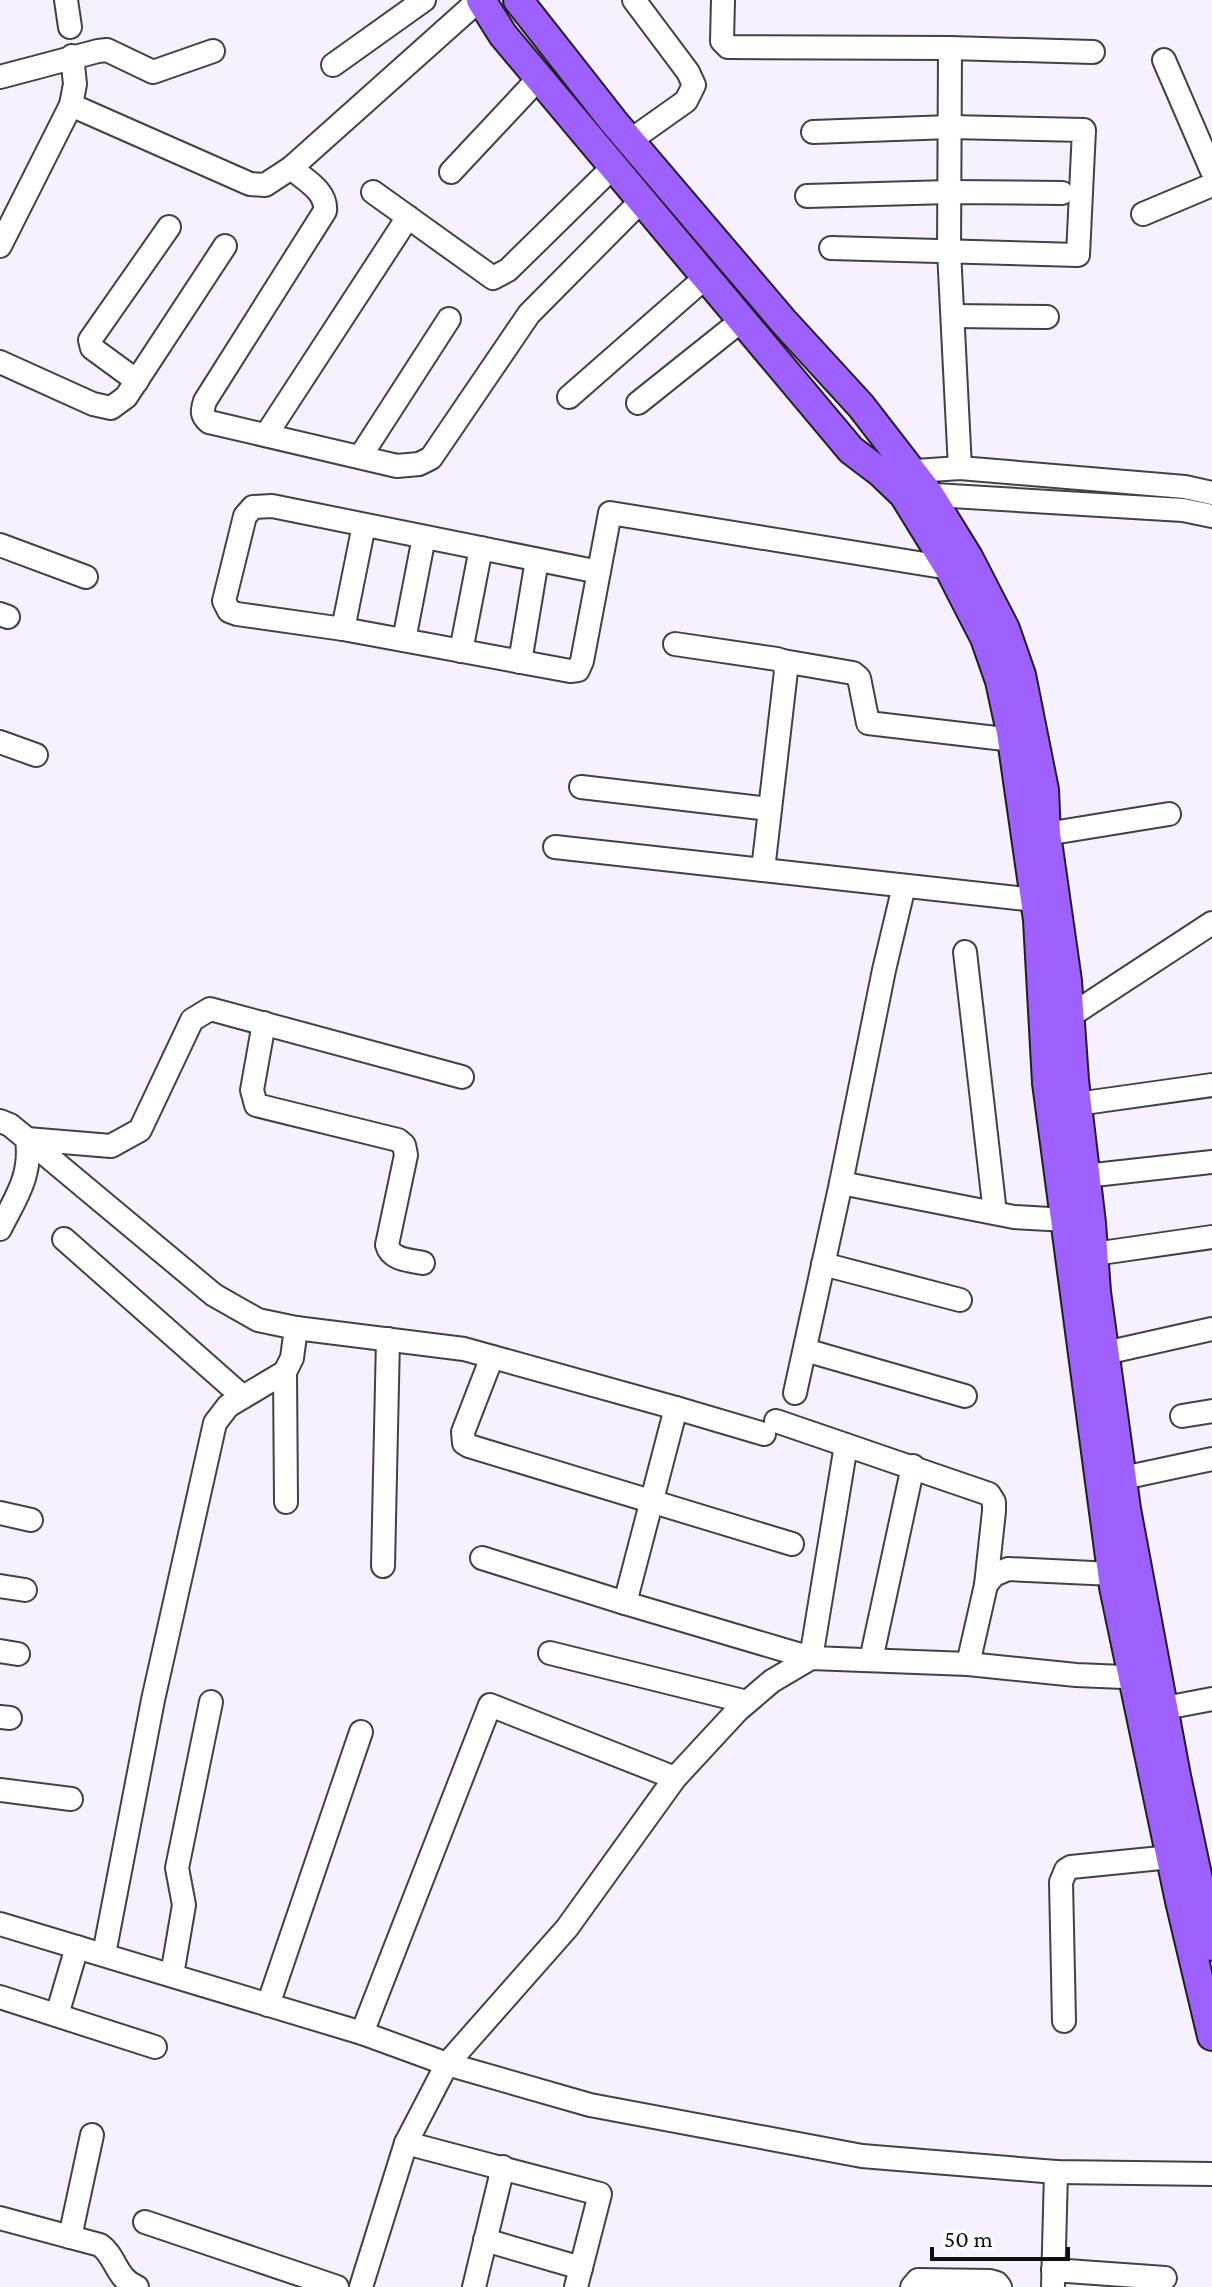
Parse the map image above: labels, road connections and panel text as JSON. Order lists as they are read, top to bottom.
{
  "scale_bar": "50 m"
}
